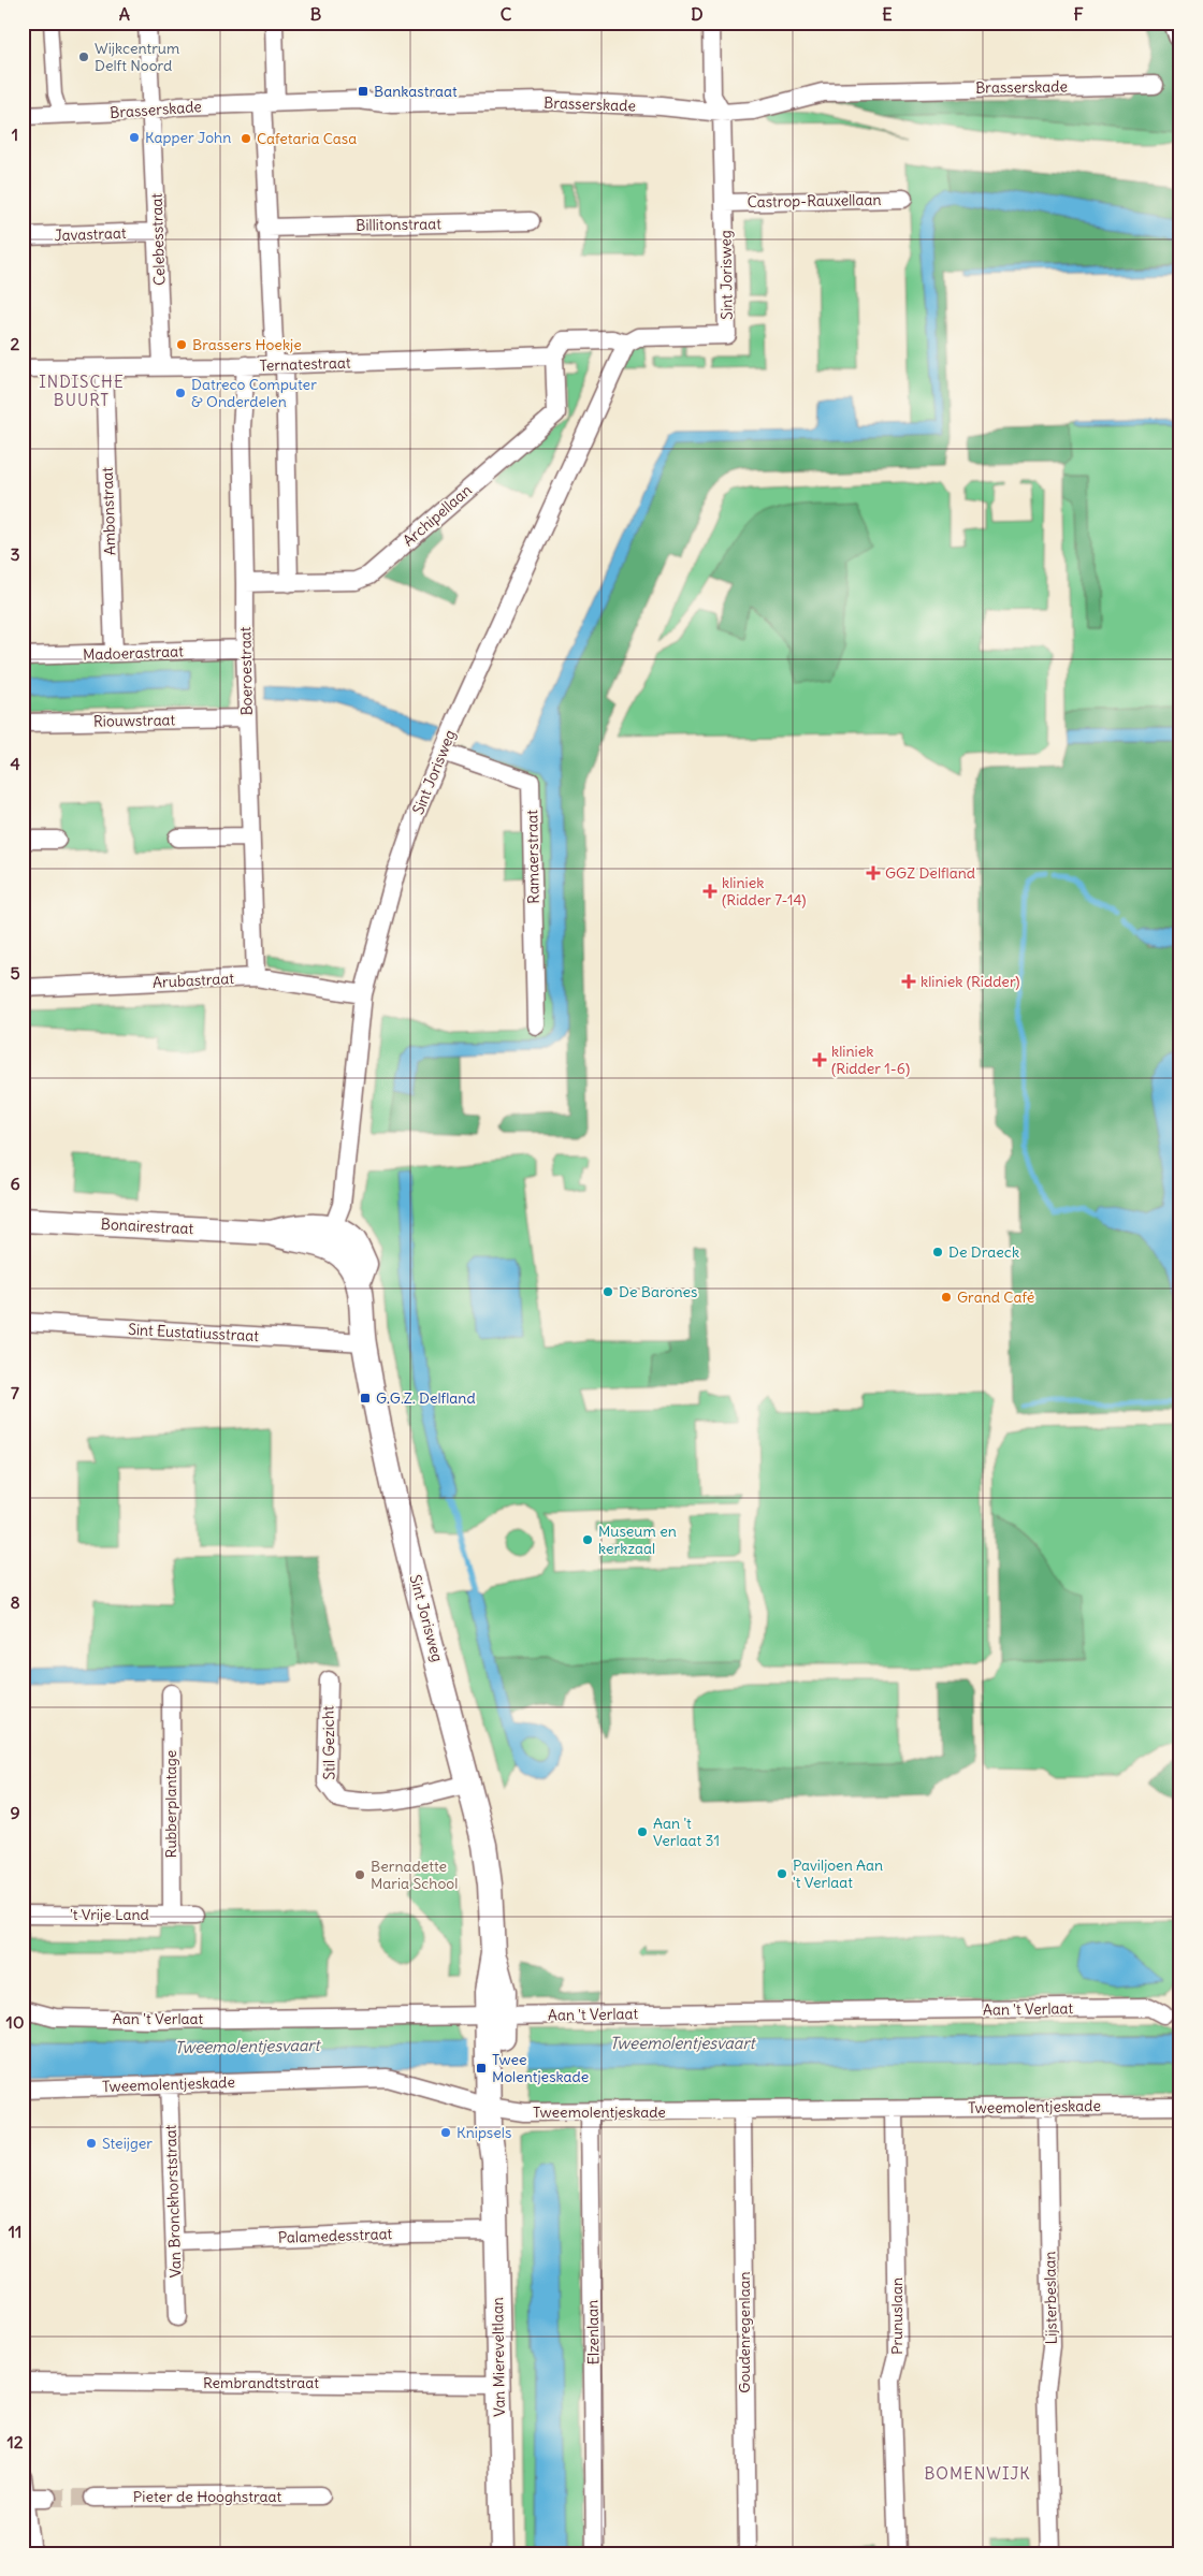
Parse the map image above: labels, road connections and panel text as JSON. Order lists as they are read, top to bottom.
{
  "streets": {
    "main road": ["Sint Jorisweg", "Bonairestraat", "Van Miereveltlaan"],
    "street": [
      "Brasserskade",
      "Castrop-Rauxellaan",
      "Billitonstraat",
      "Javastraat",
      "Celebesstraat",
      "Ternatestraat",
      "Ambonstraat",
      "Archipellaan",
      "Madoerastraat",
      "Boeroestraat",
      "Riouwstraat",
      "Ramaerstraat",
      "Arubastraat",
      "Sint Eustatiusstraat",
      "Stil Gezicht",
      "Rubberplantage",
      "'t Vrije Land",
      "Aan 't Verlaat",
      "Tweemolentjeskade",
      "Van Bronckhorststraat",
      "Palamedesstraat",
      "Lijsterbeslaan",
      "Prunuslaan",
      "Elzenlaan",
      "Goudenregenlaan",
      "Rembrandtstraat",
      "Pieter de Hooghstraat"
    ]
  },
  "crossings": [
    ["Brasserskade", "Celebesstraat"],
    ["Brasserskade", "Sint Jorisweg"],
    ["Castrop-Rauxellaan", "Sint Jorisweg"],
    ["Javastraat", "Celebesstraat"],
    ["Celebesstraat", "Ternatestraat"],
    ["Sint Jorisweg", "Ternatestraat"],
    ["Sint Jorisweg", "Archipellaan"],
    ["Sint Jorisweg", "Ramaerstraat"],
    ["Sint Jorisweg", "Arubastraat"],
    ["Sint Jorisweg", "Bonairestraat"],
    ["Sint Jorisweg", "Sint Eustatiusstraat"],
    ["Sint Jorisweg", "Stil Gezicht"],
    ["Sint Jorisweg", "Aan 't Verlaat"],
    ["Sint Jorisweg", "Van Miereveltlaan"],
    ["Ternatestraat", "Ambonstraat"],
    ["Ternatestraat", "Archipellaan"],
    ["Ternatestraat", "Boeroestraat"],
    ["Ambonstraat", "Madoerastraat"],
    ["Archipellaan", "Boeroestraat"],
    ["Madoerastraat", "Boeroestraat"],
    ["Boeroestraat", "Riouwstraat"],
    ["Boeroestraat", "Arubastraat"],
    ["Rubberplantage", "'t Vrije Land"],
    ["Aan 't Verlaat", "Van Miereveltlaan"],
    ["Tweemolentjeskade", "Van Bronckhorststraat"],
    ["Tweemolentjeskade", "Lijsterbeslaan"],
    ["Tweemolentjeskade", "Prunuslaan"],
    ["Tweemolentjeskade", "Elzenlaan"],
    ["Tweemolentjeskade", "Goudenregenlaan"],
    ["Tweemolentjeskade", "Van Miereveltlaan"],
    ["Van Bronckhorststraat", "Palamedesstraat"],
    ["Palamedesstraat", "Van Miereveltlaan"],
    ["Van Miereveltlaan", "Rembrandtstraat"]
  ],
  "districts": ["INDISCHE BUURT", "BOMENWIJK"],
  "water": ["Tweemolentjesvaart"],
  "places": {
    "other": [
      "Wijkcentrum Delft Noord",
      "Kapper John",
      "Cafetaria Casa",
      "Brassers Hoekje",
      "Datreco Computer & Onderdelen",
      "De Draeck",
      "De Barones",
      "Grand Café",
      "Museum en kerkzaal",
      "Aan 't Verlaat 31",
      "Paviljoen Aan 't Verlaat",
      "Bernadette Maria School",
      "Knipsels",
      "Steijger"
    ],
    "transit": ["Bankastraat", "G.G.Z. Delfland", "Twee Molentjeskade"],
    "health": [
      "GGZ Delfland",
      "kliniek (Ridder 7-14)",
      "kliniek (Ridder)",
      "kliniek (Ridder 1-6)"
    ]
  },
  "grid": {
    "columns": [
      "A",
      "B",
      "C",
      "D",
      "E",
      "F"
    ],
    "rows": [
      "1",
      "2",
      "3",
      "4",
      "5",
      "6",
      "7",
      "8",
      "9",
      "10",
      "11",
      "12"
    ]
  }
}
